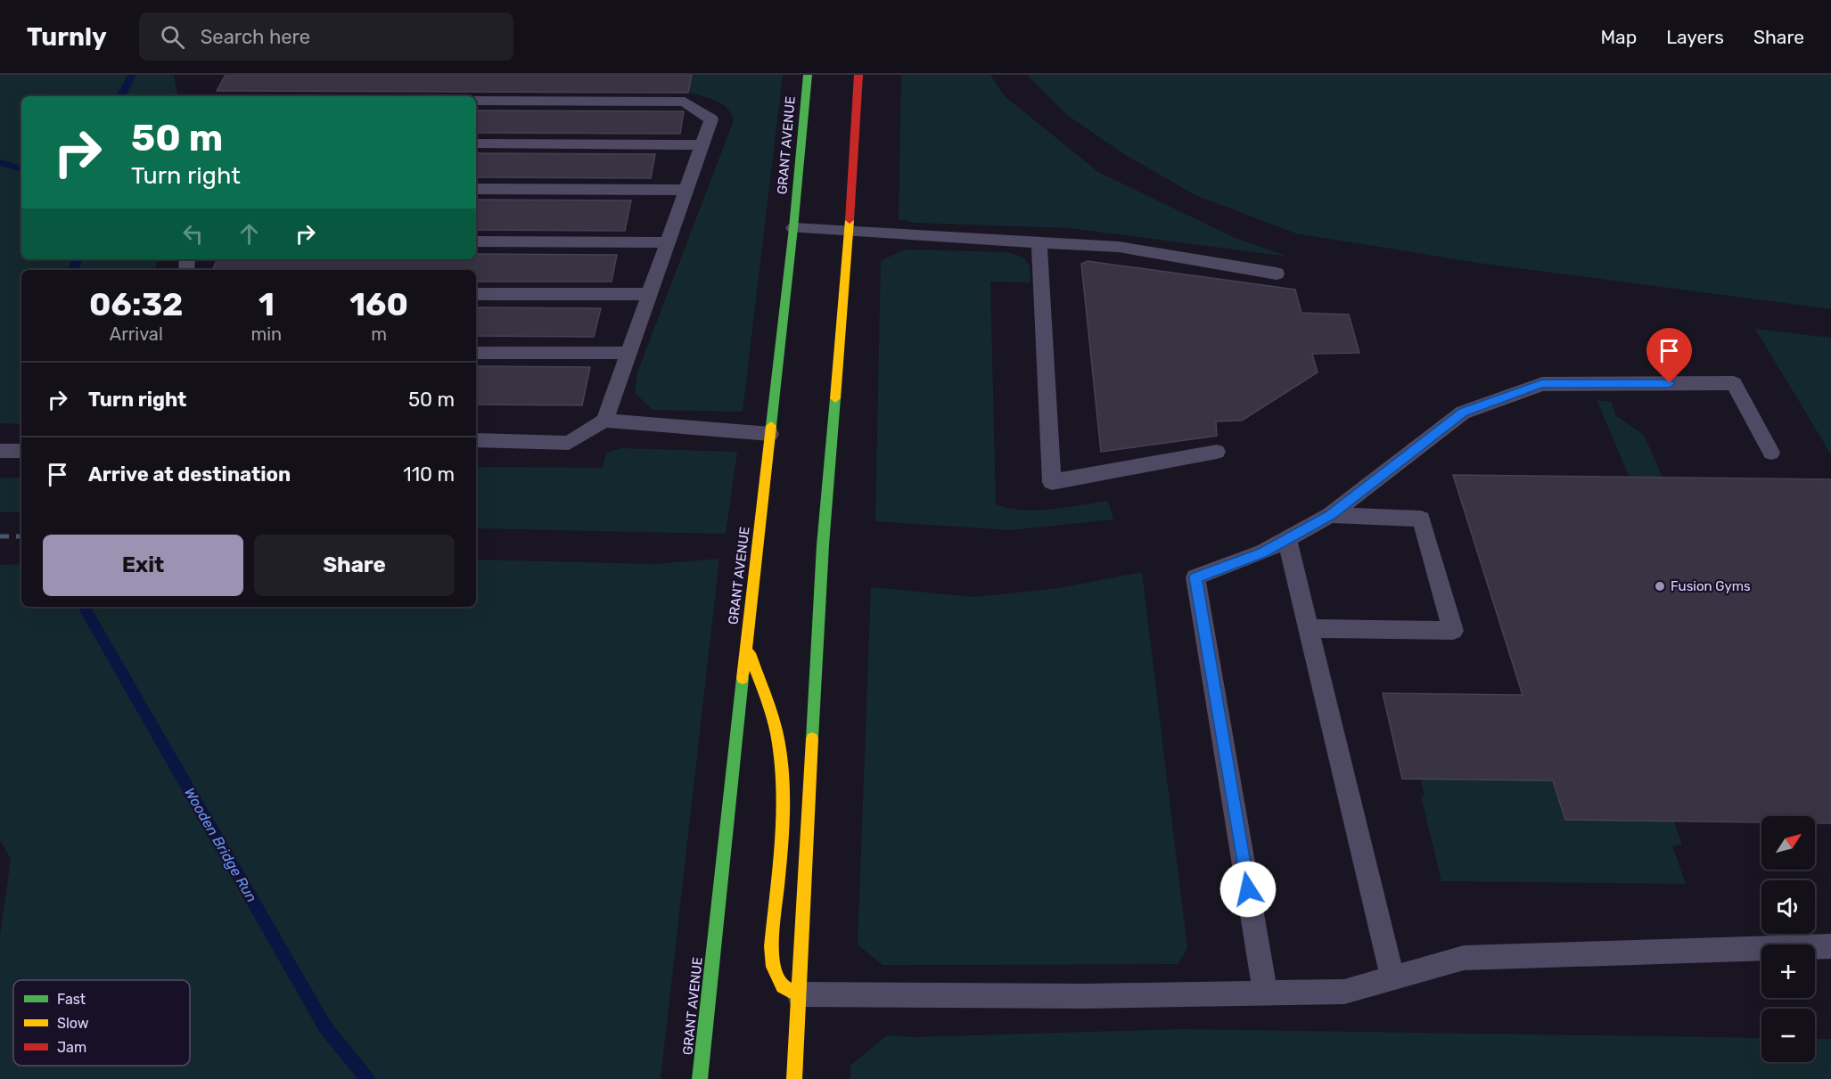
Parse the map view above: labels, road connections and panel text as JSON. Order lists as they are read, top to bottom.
{
  "streets": {
    "main road": ["GRANT AVENUE"]
  },
  "water": ["Wooden Bridge Run"],
  "places": ["Fusion Gyms"],
  "legend": ["Fast", "Slow", "Jam"],
  "north": "top right",
  "page": {
    "header": "Turnly",
    "search": "Search here",
    "nav": ["Map", "Layers", "Share"],
    "turn": ["50 m", "Turn right"],
    "eta": [
      "06:32",
      "Arrival",
      "1",
      "min",
      "160",
      "m"
    ],
    "list": [
      {
        "name": "Turn right",
        "value": "50 m"
      },
      {
        "name": "Arrive at destination",
        "value": "110 m"
      }
    ],
    "buttons": ["Exit", "Share"],
    "map_buttons": ["+", "−"]
  }
}
